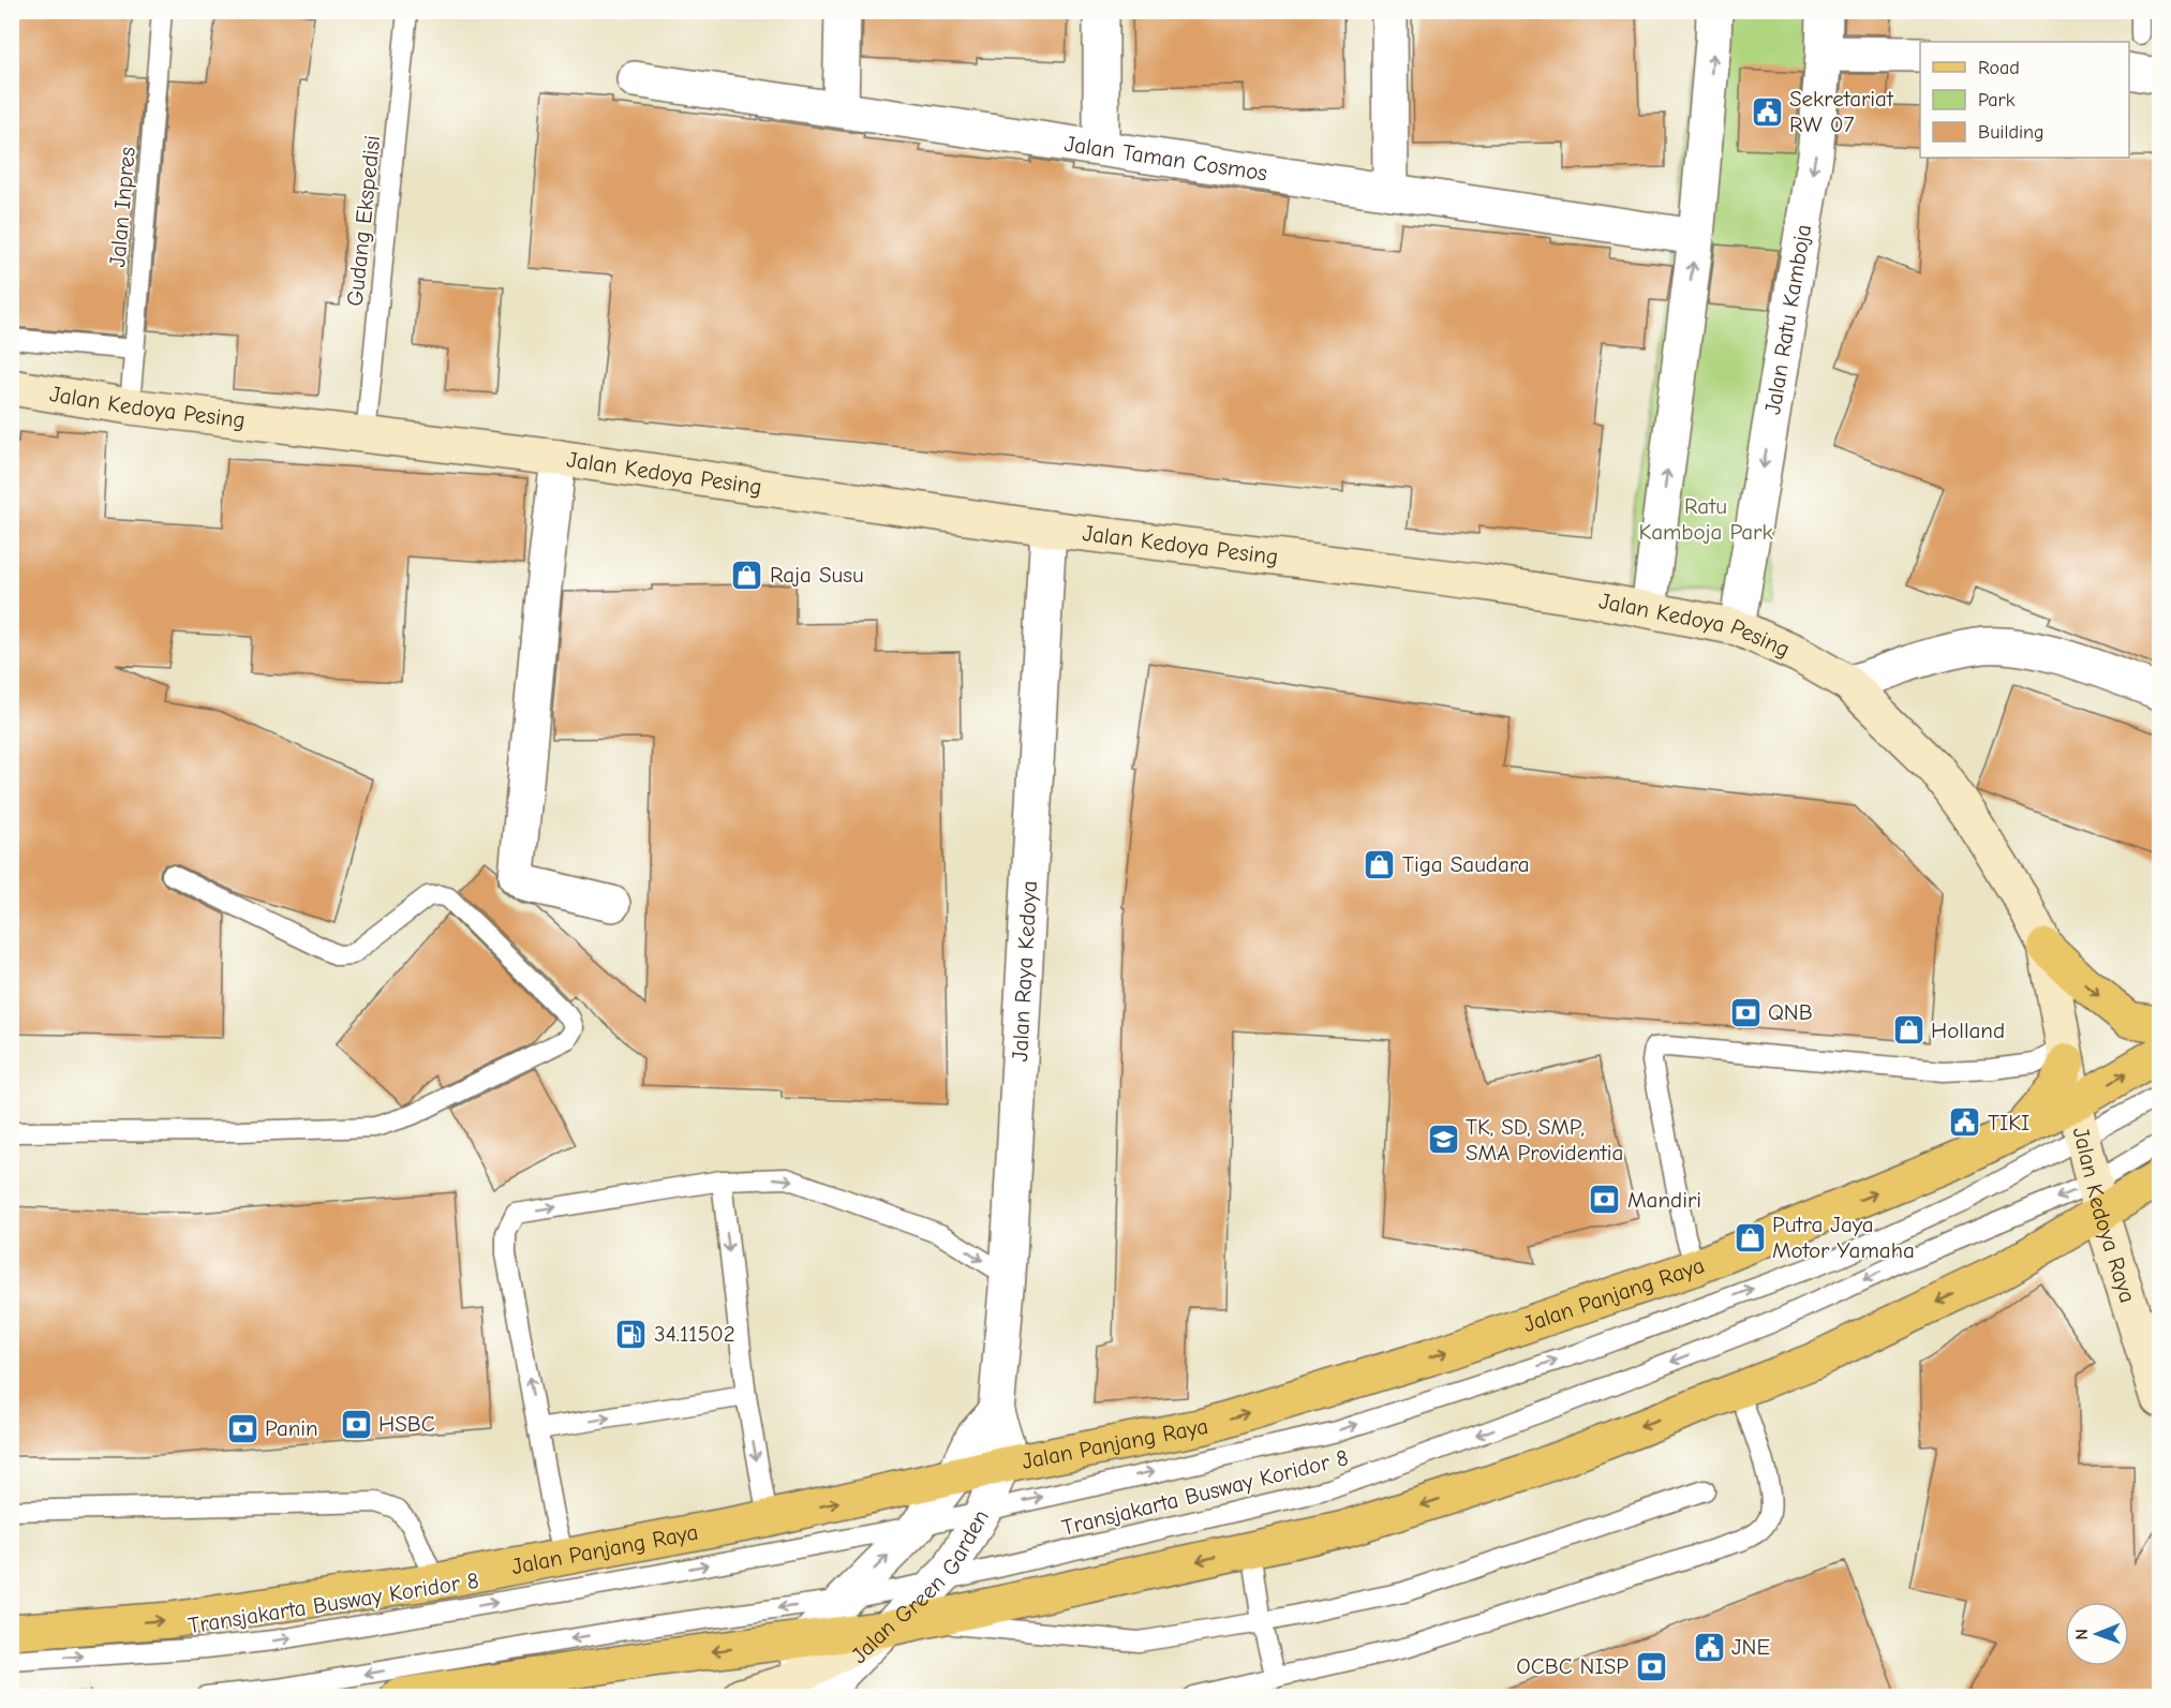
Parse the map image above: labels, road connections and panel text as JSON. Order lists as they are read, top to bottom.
{
  "streets": {
    "main road": ["Jalan Panjang Raya"],
    "street": [
      "Jalan Taman Cosmos",
      "Jalan Ratu Kamboja",
      "Jalan Kedoya Pesing",
      "Jalan Raya Kedoya",
      "Jalan Kedoya Raya",
      "Jalan Green Garden"
    ],
    "lane": ["Jalan Inpres", "Gudang Ekspedisi", "Transjakarta Busway Koridor 8"]
  },
  "crossings": [
    ["Jalan Inpres", "Jalan Kedoya Pesing"],
    ["Gudang Ekspedisi", "Jalan Kedoya Pesing"],
    ["Jalan Ratu Kamboja", "Jalan Kedoya Pesing"],
    ["Jalan Kedoya Pesing", "Jalan Raya Kedoya"],
    ["Jalan Kedoya Pesing", "Jalan Kedoya Raya"],
    ["Jalan Kedoya Pesing", "Jalan Panjang Raya"],
    ["Jalan Raya Kedoya", "Jalan Panjang Raya"],
    ["Jalan Raya Kedoya", "Jalan Green Garden"],
    ["Jalan Kedoya Raya", "Jalan Panjang Raya"],
    ["Jalan Kedoya Raya", "Transjakarta Busway Koridor 8"],
    ["Jalan Panjang Raya", "Jalan Green Garden"],
    ["Transjakarta Busway Koridor 8", "Jalan Green Garden"]
  ],
  "parks": ["Ratu Kamboja Park"],
  "places": {
    "public building": ["Sekretariat RW 07", "TIKI", "JNE"],
    "shop": [
      "Raja Susu",
      "Tiga Saudara",
      "Holland",
      "Putra Jaya Motor Yamaha"
    ],
    "bank": [
      "QNB",
      "Mandiri",
      "HSBC",
      "Panin",
      "OCBC NISP"
    ],
    "school or university": ["TK, SD, SMP, SMA Providentia"],
    "fuel station": ["34.11502"]
  },
  "legend": ["Road", "Park", "Building"],
  "north": "left"
}
